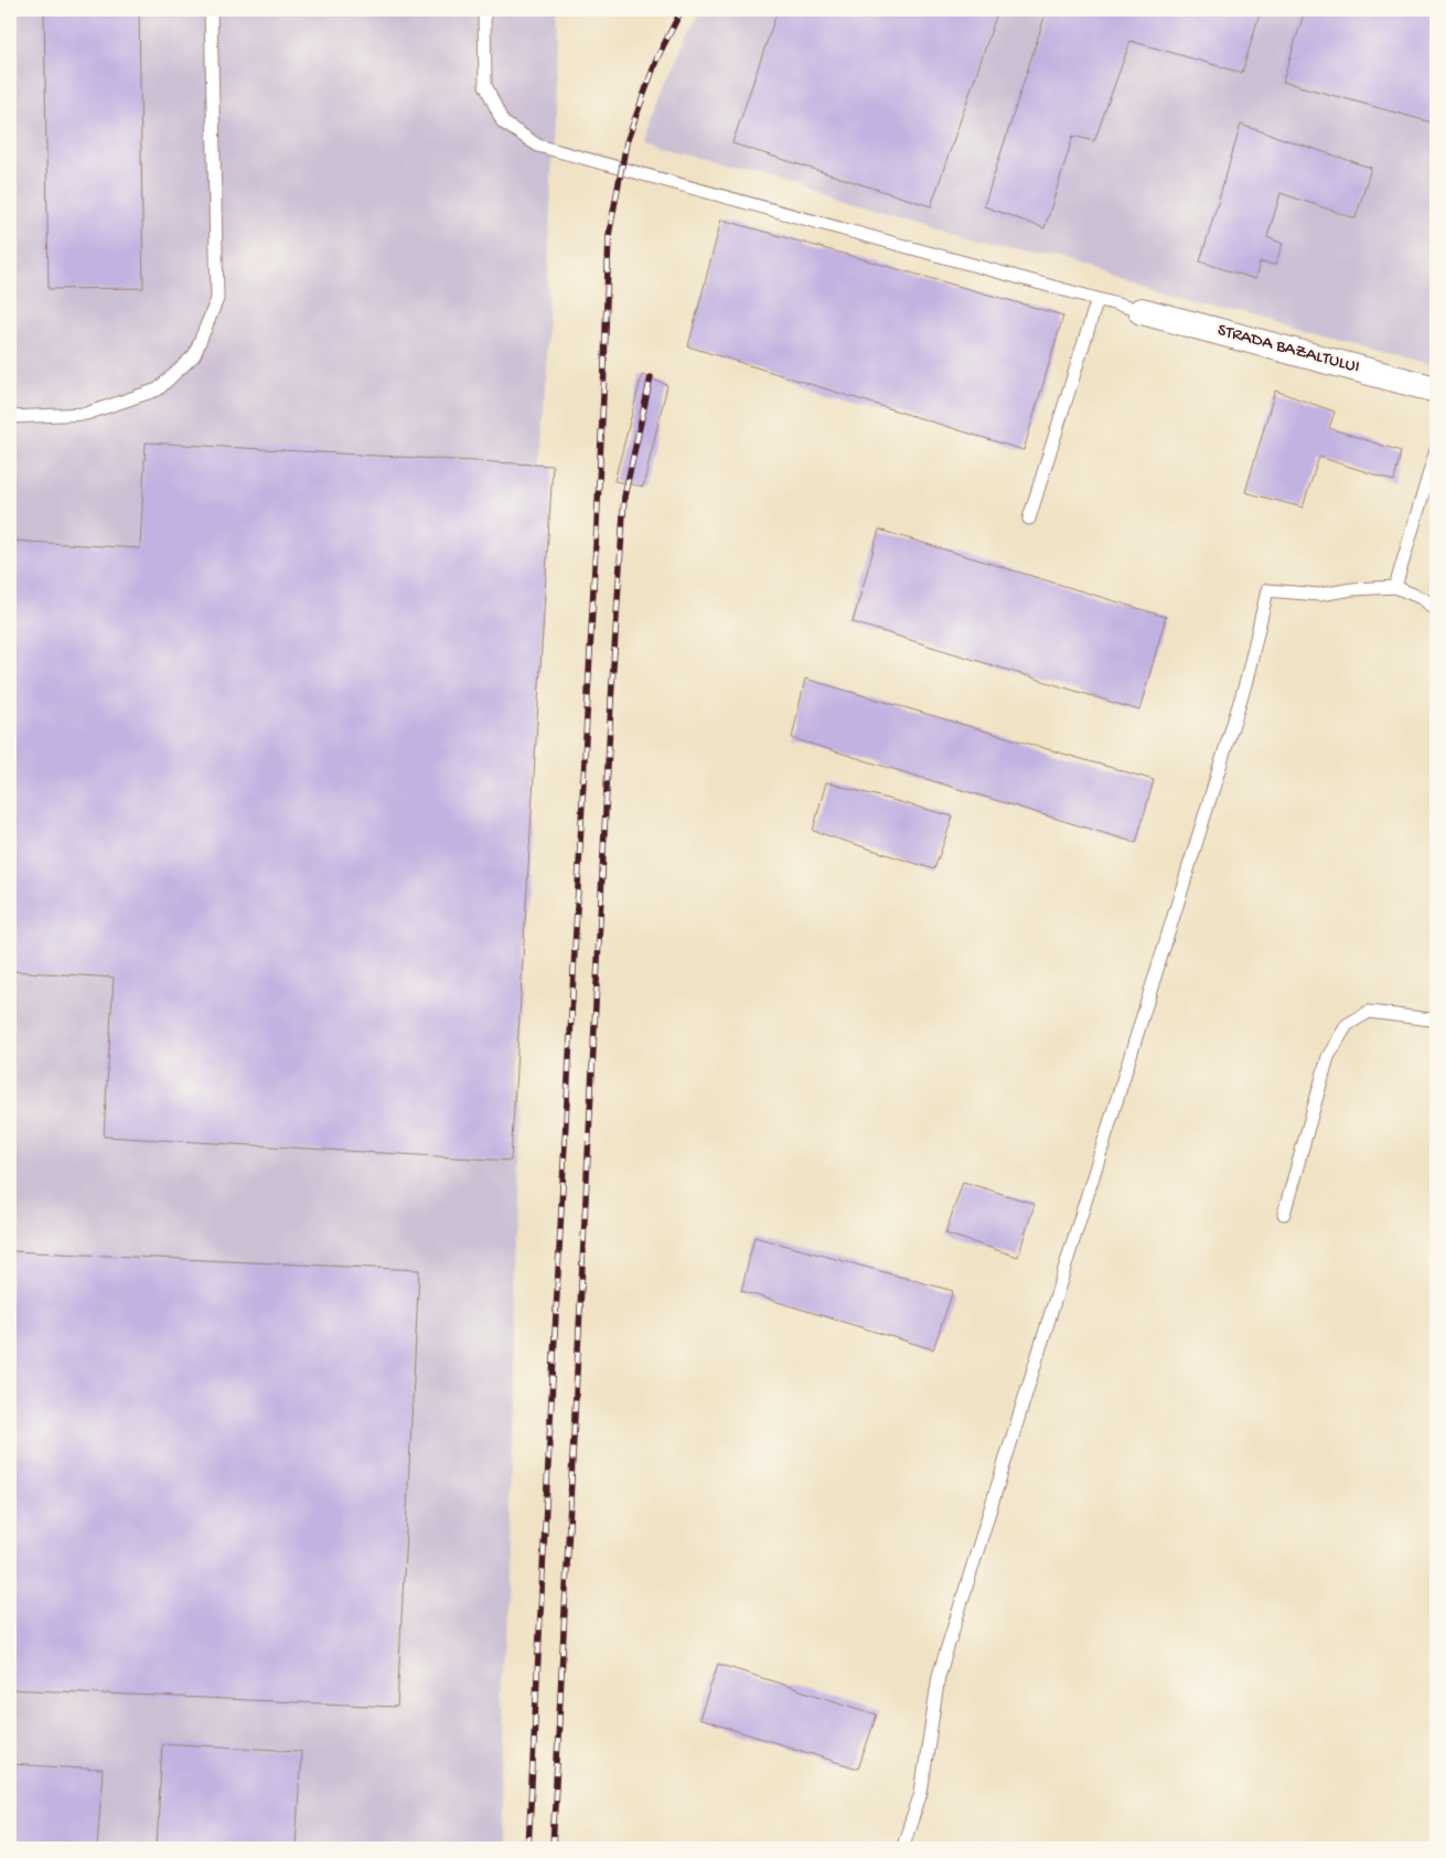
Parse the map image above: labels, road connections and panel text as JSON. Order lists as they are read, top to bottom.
{
  "streets": {
    "street": ["STRADA BAZALTULUI"]
  }
}
